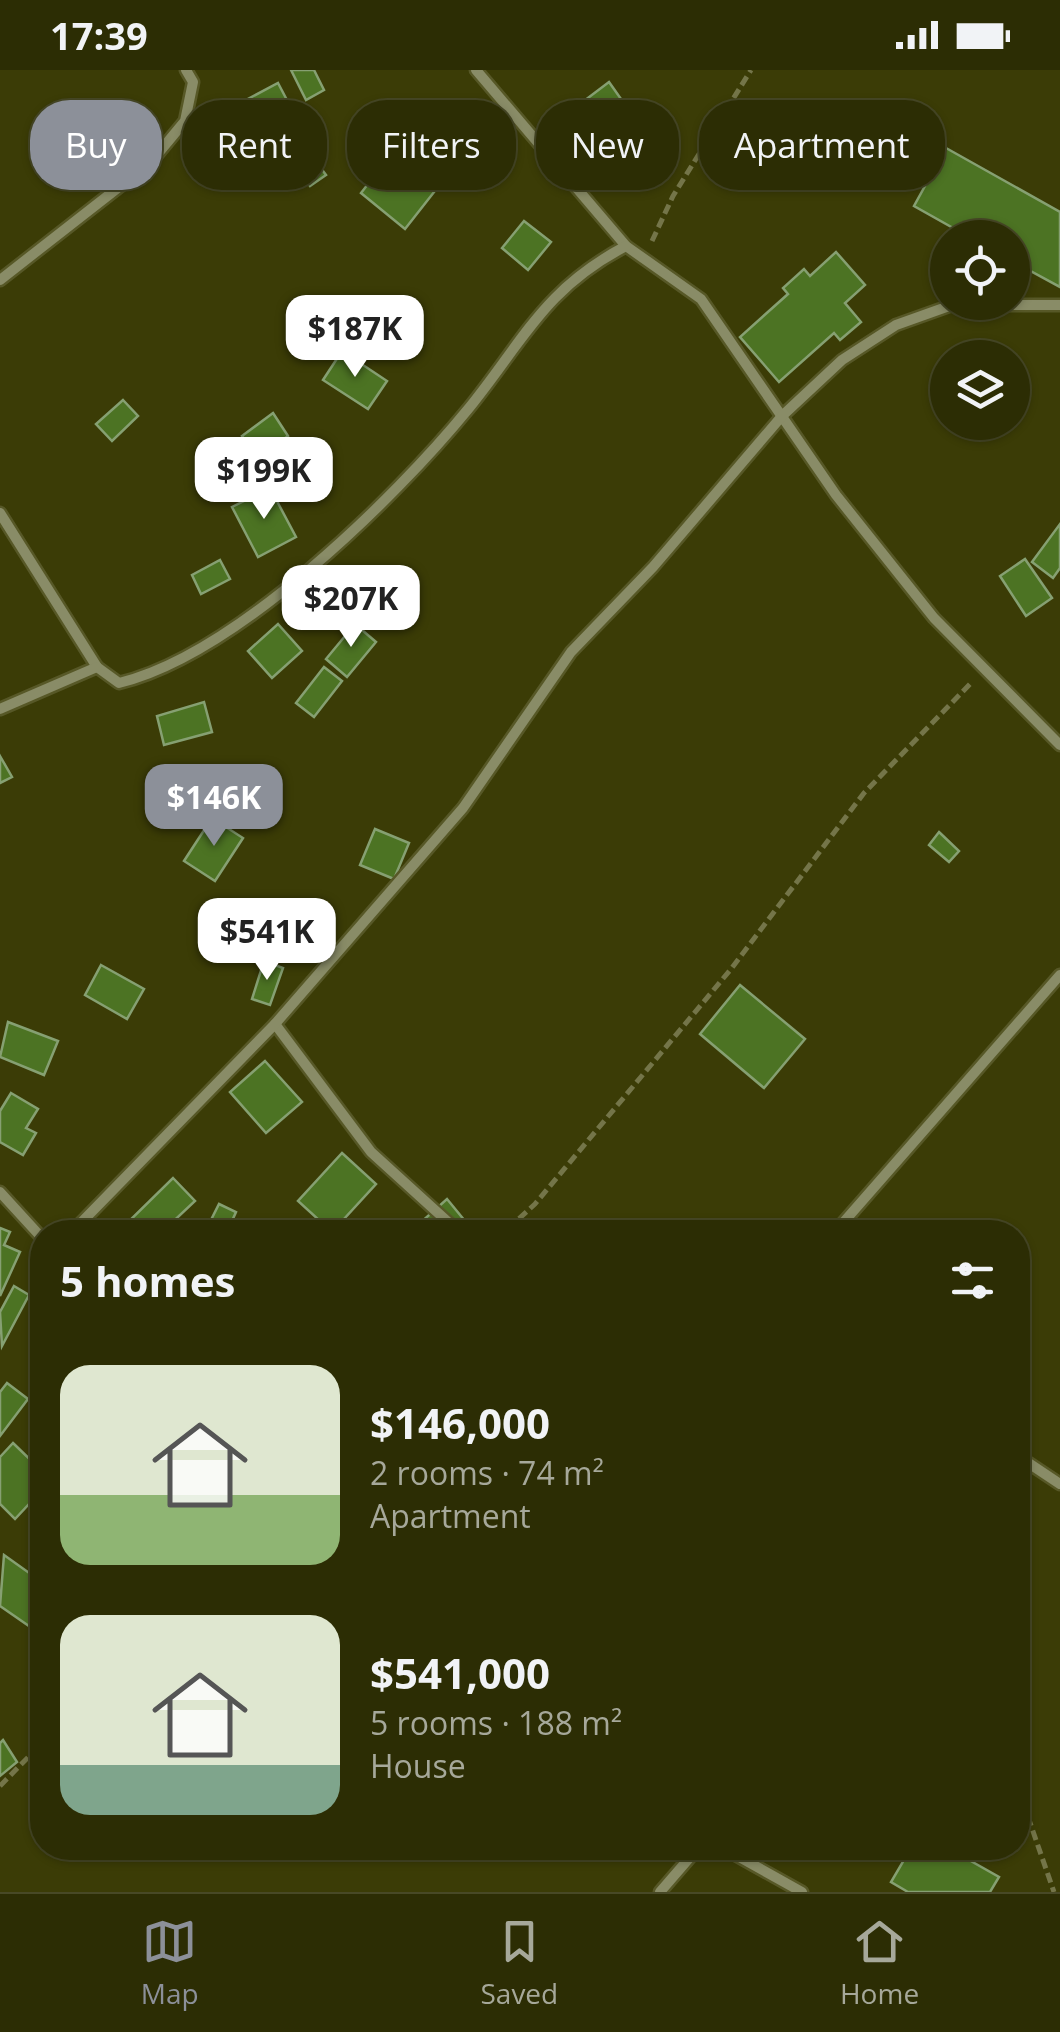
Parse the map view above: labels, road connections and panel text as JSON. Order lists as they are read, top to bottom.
{
  "page": {
    "status": "17:39",
    "chip": [
      "Buy",
      "Rent",
      "Filters",
      "New",
      "Apartment"
    ],
    "price": [
      "$187K",
      "$199K",
      "$207K",
      "$146K",
      "$541K"
    ],
    "heading": "5 homes",
    "list": [
      {
        "name": "$146,000",
        "note": "2 rooms · 74 m² · Apartment"
      },
      {
        "name": "$541,000",
        "note": "5 rooms · 188 m² · House"
      }
    ],
    "tabs": ["Map", "Saved", "Home"]
  }
}
